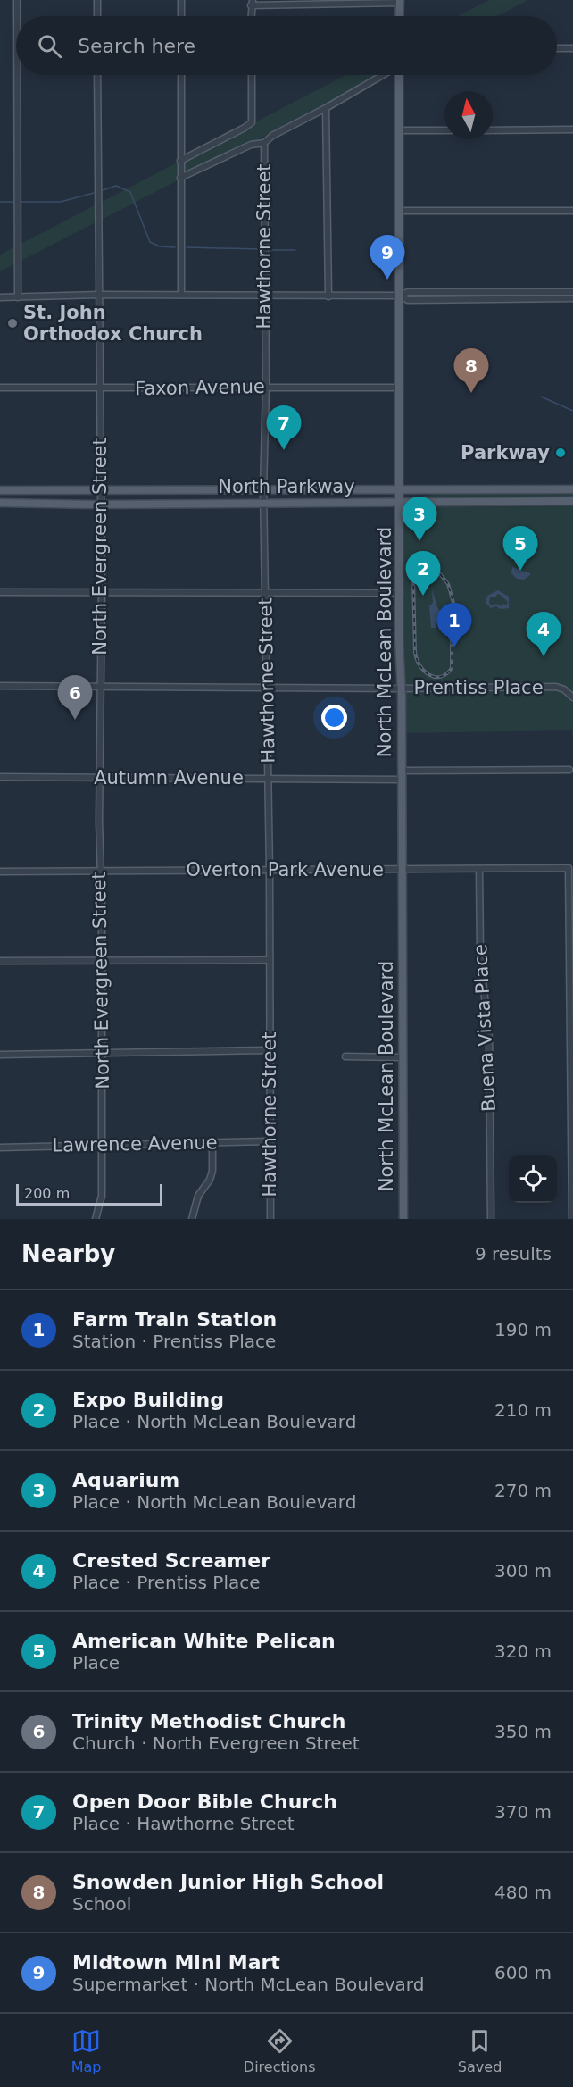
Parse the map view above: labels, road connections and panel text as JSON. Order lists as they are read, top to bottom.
{
  "streets": {
    "main road": ["North Parkway", "North McLean Boulevard"],
    "street": [
      "Hawthorne Street",
      "Faxon Avenue",
      "North Evergreen Street",
      "Prentiss Place",
      "Autumn Avenue",
      "Overton Park Avenue",
      "Buena Vista Place",
      "Lawrence Avenue"
    ]
  },
  "crossings": [
    ["Hawthorne Street", "Faxon Avenue"],
    ["Hawthorne Street", "North Parkway"],
    ["Hawthorne Street", "Prentiss Place"],
    ["Hawthorne Street", "Autumn Avenue"],
    ["Hawthorne Street", "Overton Park Avenue"],
    ["Hawthorne Street", "Lawrence Avenue"],
    ["Faxon Avenue", "North Evergreen Street"],
    ["Faxon Avenue", "North McLean Boulevard"],
    ["North Parkway", "North Evergreen Street"],
    ["North Parkway", "North McLean Boulevard"],
    ["North Evergreen Street", "Prentiss Place"],
    ["North Evergreen Street", "Autumn Avenue"],
    ["North Evergreen Street", "Overton Park Avenue"],
    ["North Evergreen Street", "Lawrence Avenue"],
    ["North McLean Boulevard", "Prentiss Place"],
    ["North McLean Boulevard", "Autumn Avenue"],
    ["North McLean Boulevard", "Overton Park Avenue"],
    ["Overton Park Avenue", "Buena Vista Place"]
  ],
  "places": ["St. John Orthodox Church", "Parkway"],
  "scale_bar": "200 m",
  "north": "top",
  "page": {
    "search": "Search here",
    "pins": [
      "9",
      "8",
      "7",
      "3",
      "5",
      "2",
      "1",
      "4",
      "6"
    ],
    "scale": "200 m",
    "heading": ["Nearby", "9 results"],
    "list": [
      {
        "mark": "1",
        "name": "Farm Train Station",
        "note": "Station · Prentiss Place",
        "value": "190 m"
      },
      {
        "mark": "2",
        "name": "Expo Building",
        "note": "Place · North McLean Boulevard",
        "value": "210 m"
      },
      {
        "mark": "3",
        "name": "Aquarium",
        "note": "Place · North McLean Boulevard",
        "value": "270 m"
      },
      {
        "mark": "4",
        "name": "Crested Screamer",
        "note": "Place · Prentiss Place",
        "value": "300 m"
      },
      {
        "mark": "5",
        "name": "American White Pelican",
        "note": "Place",
        "value": "320 m"
      },
      {
        "mark": "6",
        "name": "Trinity Methodist Church",
        "note": "Church · North Evergreen Street",
        "value": "350 m"
      },
      {
        "mark": "7",
        "name": "Open Door Bible Church",
        "note": "Place · Hawthorne Street",
        "value": "370 m"
      },
      {
        "mark": "8",
        "name": "Snowden Junior High School",
        "note": "School",
        "value": "480 m"
      },
      {
        "mark": "9",
        "name": "Midtown Mini Mart",
        "note": "Supermarket · North McLean Boulevard",
        "value": "600 m"
      }
    ],
    "nav": ["Map", "Directions", "Saved"]
  }
}
